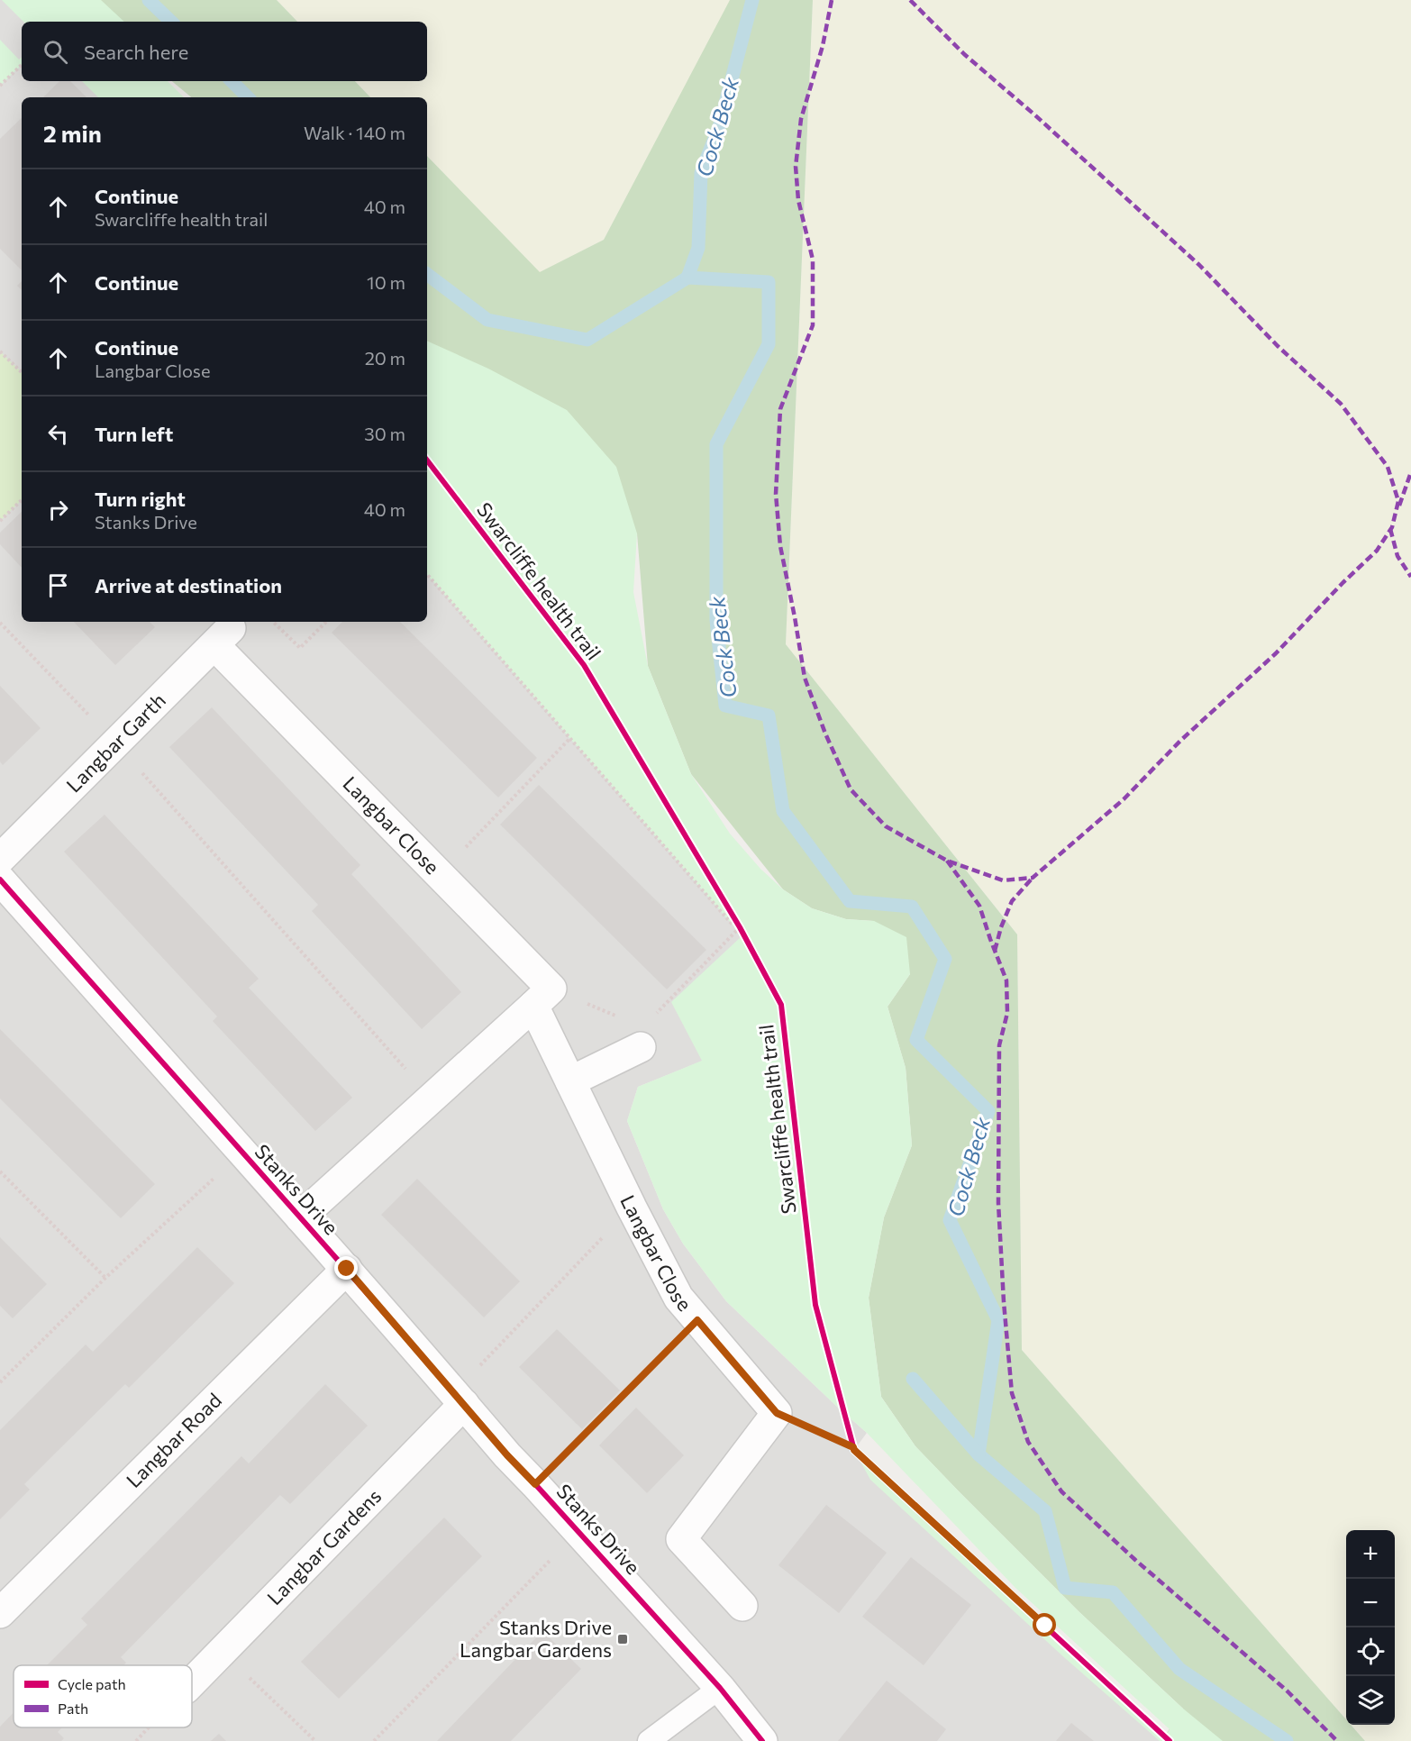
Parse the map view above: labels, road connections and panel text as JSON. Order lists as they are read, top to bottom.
{
  "streets": {
    "street": [
      "Langbar Garth",
      "Langbar Close",
      "Stanks Drive",
      "Langbar Road",
      "Langbar Gardens"
    ],
    "cycle path": ["Swarcliffe health trail"]
  },
  "crossings": [
    ["Langbar Garth", "Langbar Close"],
    ["Stanks Drive", "Langbar Road"],
    ["Stanks Drive", "Langbar Gardens"]
  ],
  "water": ["Cock Beck"],
  "places": {
    "transit": ["Stanks Drive Langbar Gardens"]
  },
  "legend": ["Cycle path", "Path"],
  "page": {
    "search": "Search here",
    "heading": ["2 min", "Walk · 140 m"],
    "list": [
      ["Continue", "Swarcliffe health trail", "40 m"],
      ["Continue", "10 m"],
      ["Continue", "Langbar Close", "20 m"],
      ["Turn left", "30 m"],
      ["Turn right", "Stanks Drive", "40 m"],
      "Arrive at destination"
    ],
    "map_buttons": ["+", "−"]
  }
}
